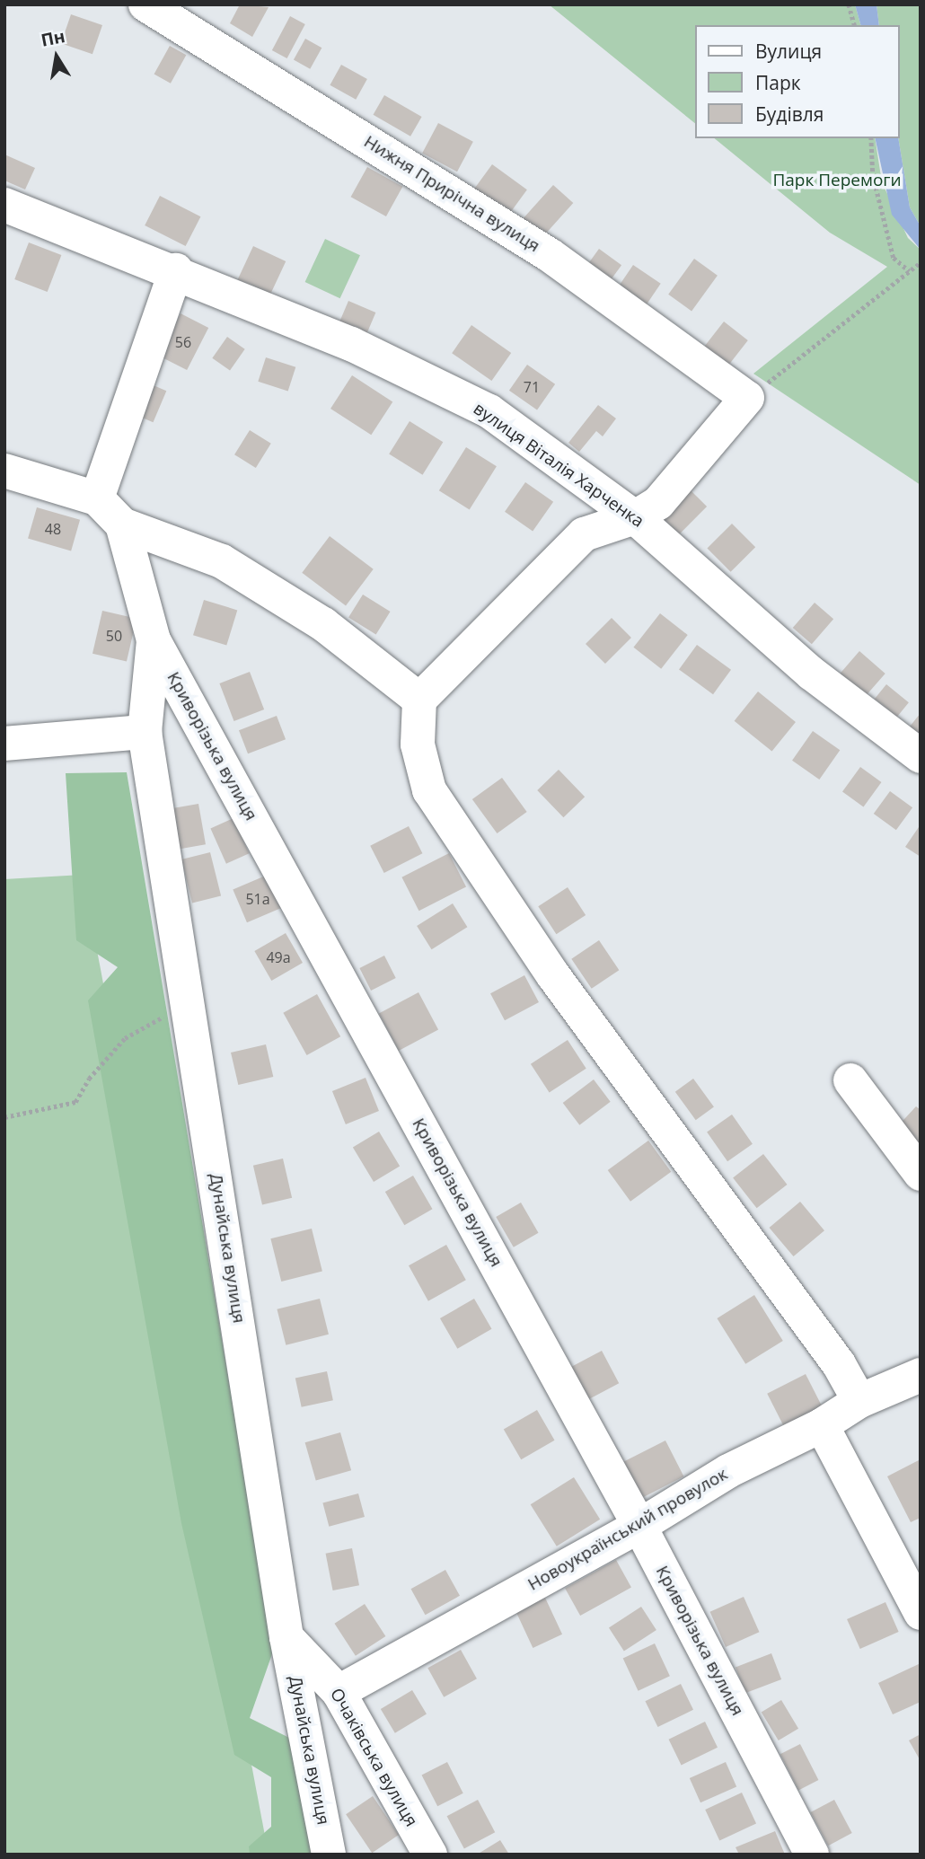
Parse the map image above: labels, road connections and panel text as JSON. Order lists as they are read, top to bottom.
{
  "streets": {
    "street": [
      "Нижня Прирічна вулиця",
      "вулиця Віталія Харченка",
      "Криворізька вулиця",
      "Дунайська вулиця",
      "Новоукраїнський провулок",
      "Очаківська вулиця"
    ]
  },
  "crossings": [
    ["Криворізька вулиця", "Дунайська вулиця"],
    ["Криворізька вулиця", "Новоукраїнський провулок"],
    ["Дунайська вулиця", "Очаківська вулиця"],
    ["Новоукраїнський провулок", "Очаківська вулиця"]
  ],
  "parks": ["Парк Перемоги"],
  "house_numbers": [
    "56",
    "71",
    "48",
    "50",
    "51а",
    "49а"
  ],
  "legend": ["Вулиця", "Парк", "Будівля"],
  "north": "top"
}
